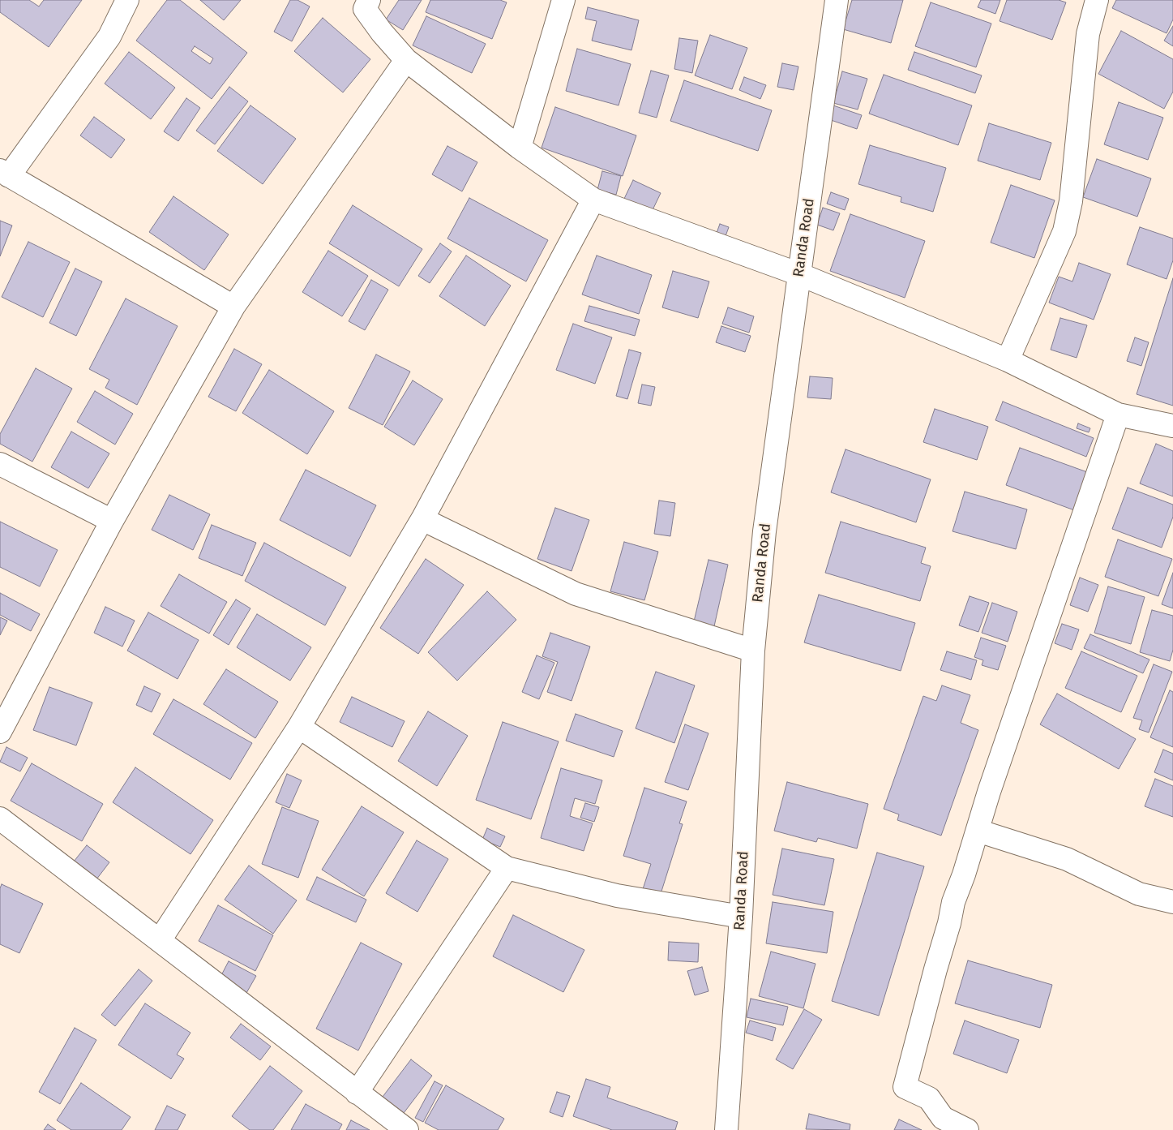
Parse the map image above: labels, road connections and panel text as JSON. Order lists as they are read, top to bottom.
{
  "streets": {
    "street": ["Randa Road"]
  }
}
